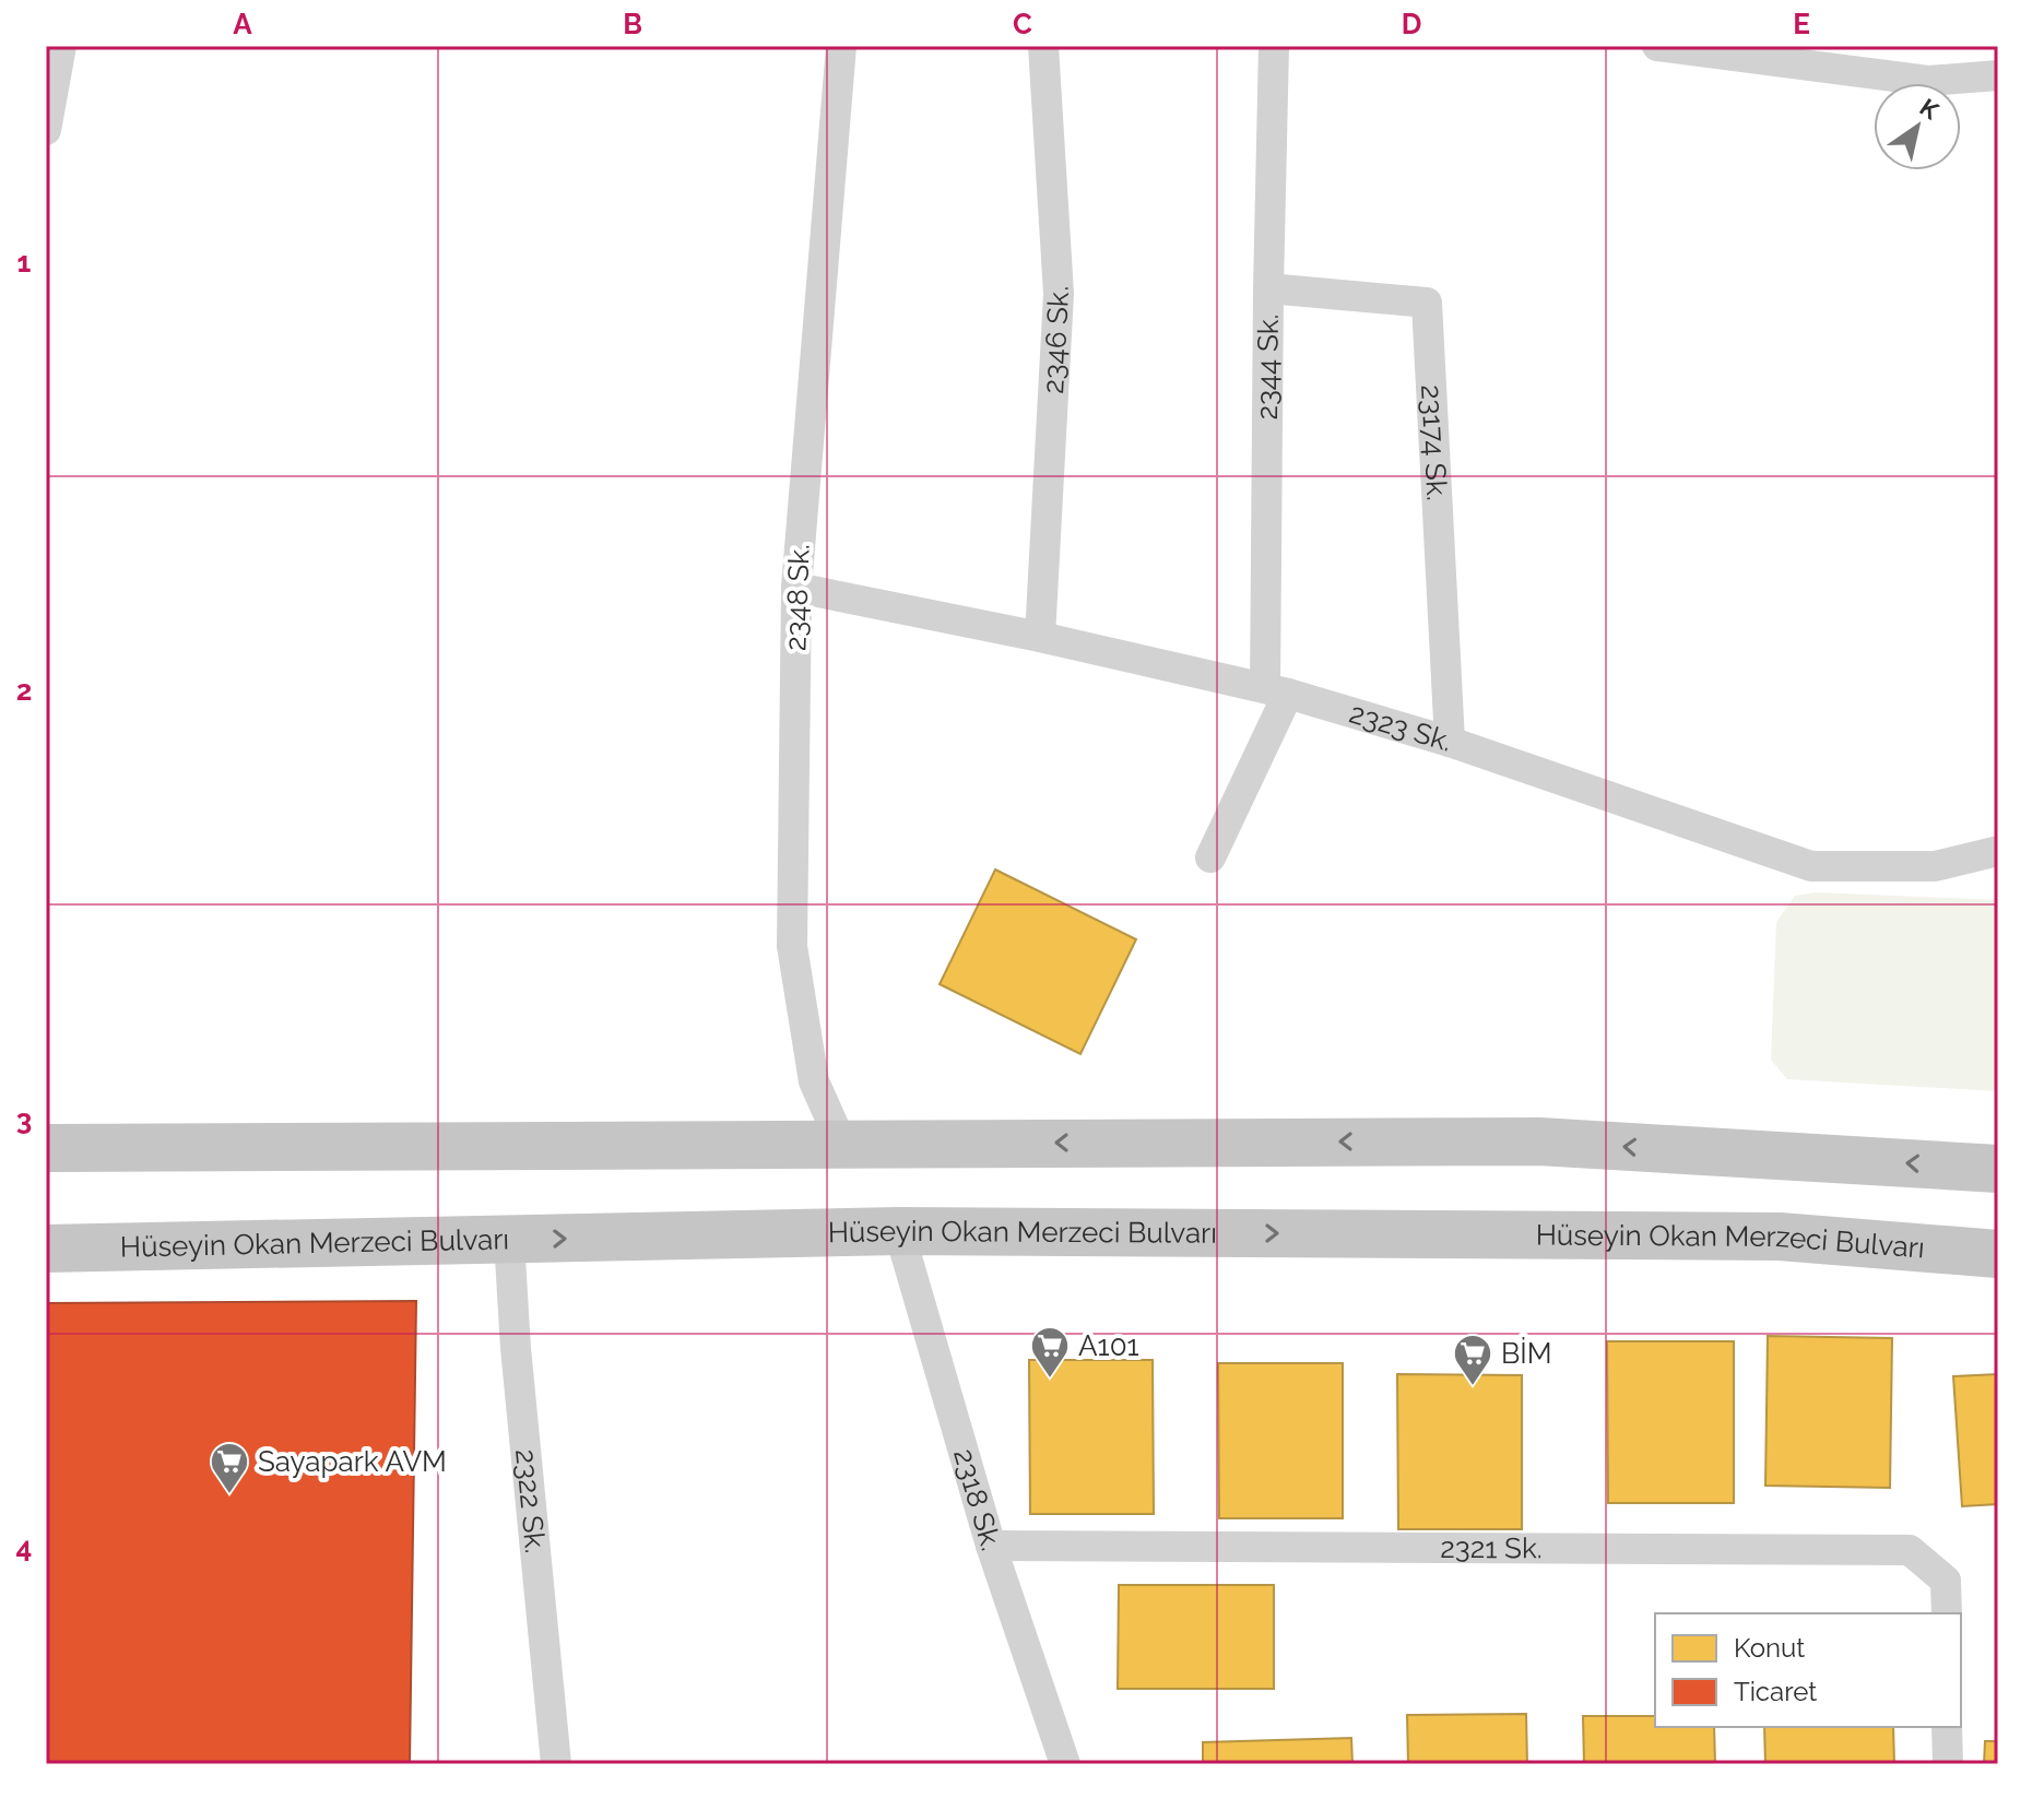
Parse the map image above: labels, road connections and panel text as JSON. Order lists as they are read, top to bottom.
{
  "streets": {
    "main road": ["Hüseyin Okan Merzeci Bulvarı"],
    "street": [
      "2346 Sk.",
      "2344 Sk.",
      "23174 Sk.",
      "2348 Sk.",
      "2323 Sk.",
      "2318 Sk.",
      "2322 Sk.",
      "2321 Sk."
    ]
  },
  "crossings": [
    ["2346 Sk.", "2323 Sk."],
    ["2344 Sk.", "23174 Sk."],
    ["2344 Sk.", "2323 Sk."],
    ["23174 Sk.", "2323 Sk."],
    ["2348 Sk.", "2323 Sk."],
    ["Hüseyin Okan Merzeci Bulvarı", "2318 Sk."],
    ["Hüseyin Okan Merzeci Bulvarı", "2322 Sk."],
    ["2318 Sk.", "2321 Sk."]
  ],
  "places": {
    "supermarket": ["A101", "BİM", "Sayapark AVM"]
  },
  "legend": ["Konut", "Ticaret"],
  "north": "top right",
  "grid": {
    "columns": [
      "A",
      "B",
      "C",
      "D",
      "E"
    ],
    "rows": [
      "1",
      "2",
      "3",
      "4"
    ]
  }
}
